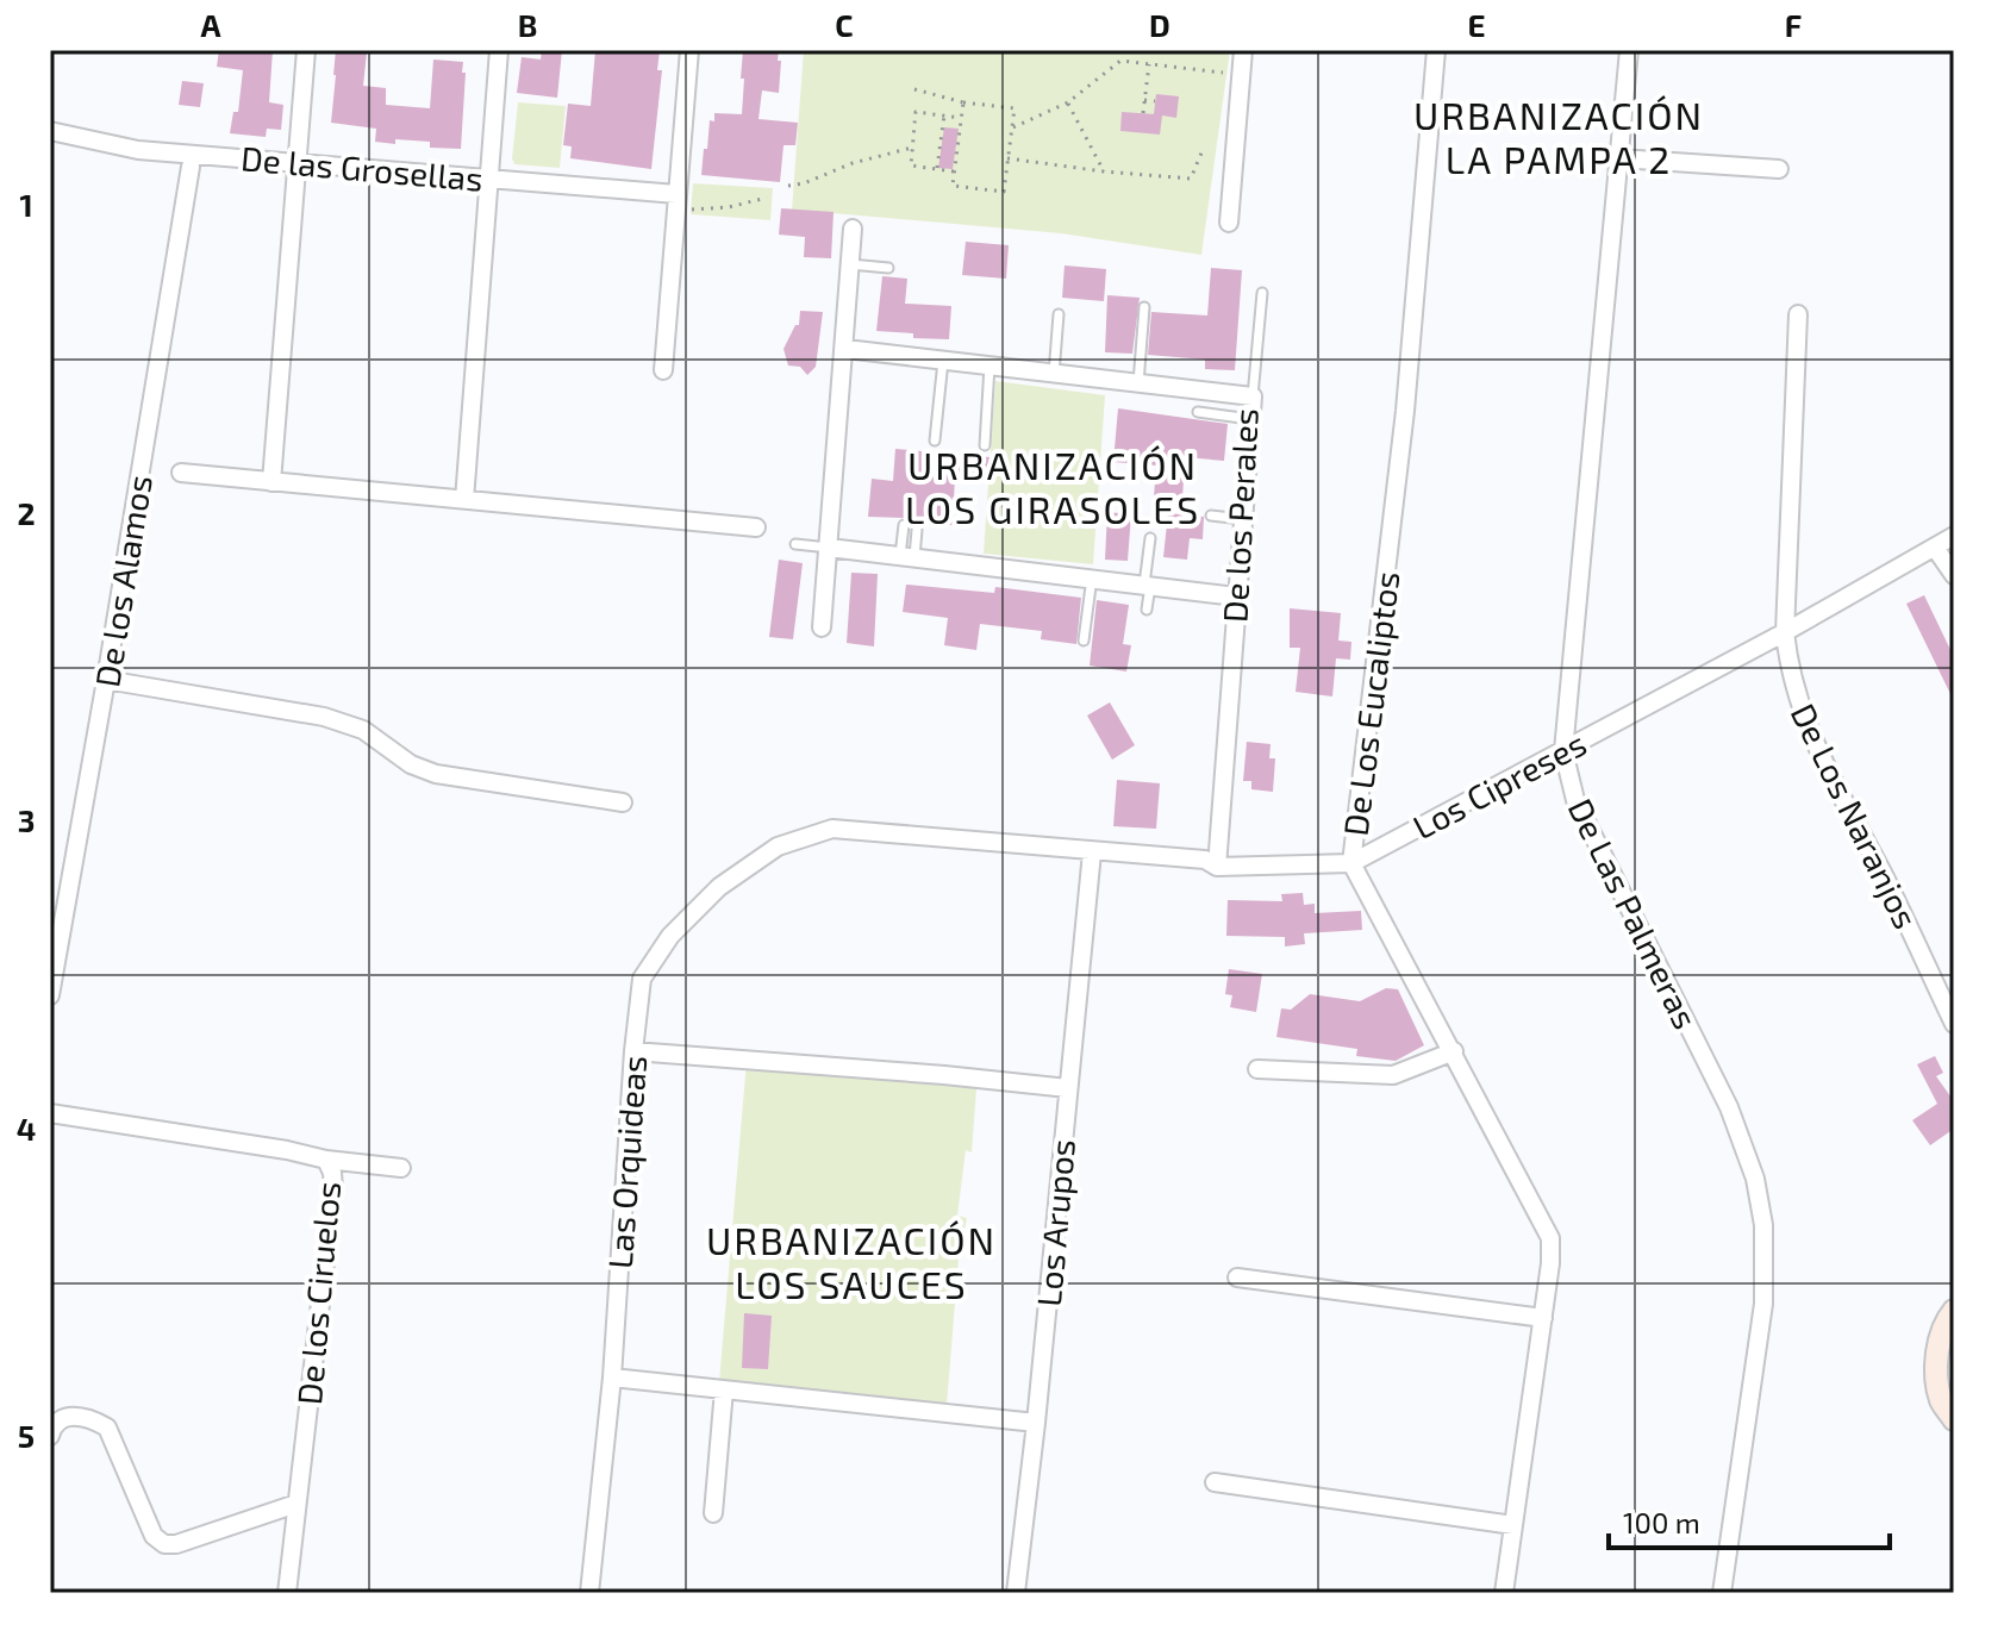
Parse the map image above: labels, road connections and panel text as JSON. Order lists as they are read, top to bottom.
{
  "streets": {
    "street": [
      "De las Grosellas",
      "De los Perales",
      "De los Alamos",
      "De Los Eucaliptos",
      "Los Cipreses",
      "De Los Naranjos",
      "De Las Palmeras",
      "Las Orquideas",
      "Los Arupos",
      "De los Ciruelos"
    ]
  },
  "crossings": [
    ["De los Perales", "Los Cipreses"],
    ["De Los Eucaliptos", "Los Cipreses"],
    ["Los Cipreses", "De Los Naranjos"],
    ["Los Cipreses", "De Las Palmeras"],
    ["Los Cipreses", "Las Orquideas"],
    ["Los Cipreses", "Los Arupos"]
  ],
  "districts": ["URBANIZACIÓN LA PAMPA 2", "URBANIZACIÓN LOS GIRASOLES", "URBANIZACIÓN LOS SAUCES"],
  "scale_bar": "100 m",
  "grid": {
    "columns": [
      "A",
      "B",
      "C",
      "D",
      "E",
      "F"
    ],
    "rows": [
      "1",
      "2",
      "3",
      "4",
      "5"
    ]
  }
}
